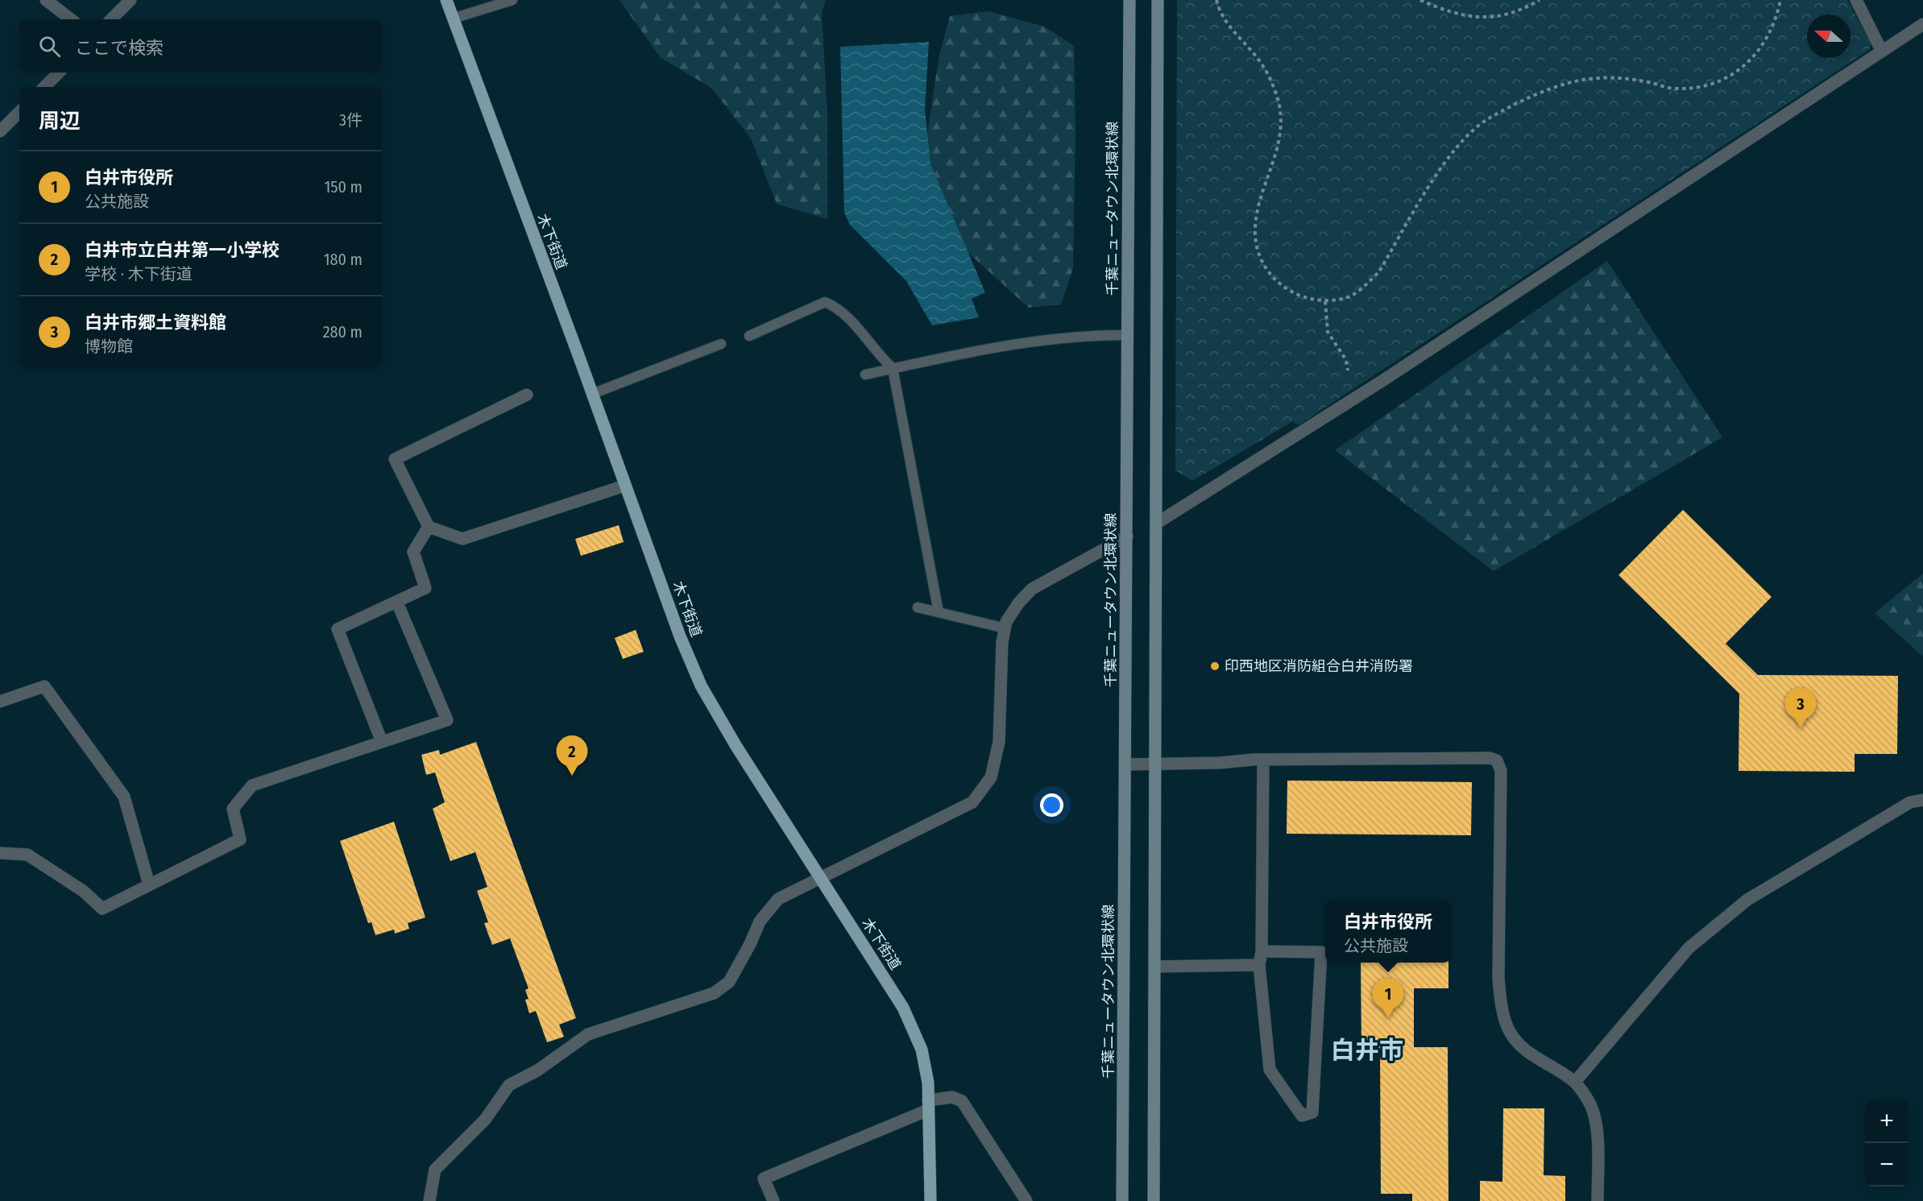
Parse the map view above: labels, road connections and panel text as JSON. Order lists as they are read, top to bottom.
{
  "streets": {
    "main road": ["千葉ニュータウン北環状線", "木下街道"]
  },
  "districts": ["白井市"],
  "places": ["印西地区消防組合白井消防署"],
  "north": "left",
  "page": {
    "search": "ここで検索",
    "heading": ["周辺", "3件"],
    "list": [
      {
        "mark": "1",
        "name": "白井市役所",
        "note": "公共施設",
        "value": "150 m"
      },
      {
        "mark": "2",
        "name": "白井市立白井第一小学校",
        "note": "学校 · 木下街道",
        "value": "180 m"
      },
      {
        "mark": "3",
        "name": "白井市郷土資料館",
        "note": "博物館",
        "value": "280 m"
      }
    ],
    "pins": ["3", "2", "1"],
    "popup": ["白井市役所", "公共施設"],
    "map_buttons": ["+", "−"]
  }
}
